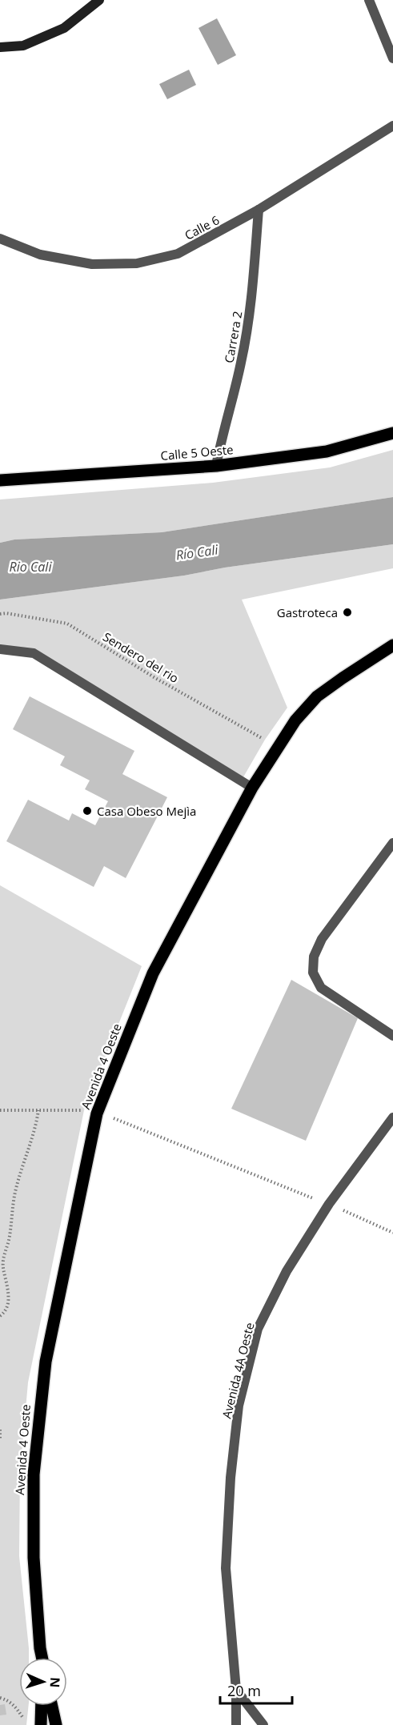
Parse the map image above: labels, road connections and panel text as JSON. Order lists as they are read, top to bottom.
{
  "streets": {
    "main road": ["Calle 5 Oeste", "Avenida 4 Oeste"],
    "street": ["Calle 6", "Carrera 2", "Avenida 4A Oeste"],
    "path": ["Sendero del rio"]
  },
  "crossings": [
    ["Calle 6", "Carrera 2"],
    ["Carrera 2", "Calle 5 Oeste"]
  ],
  "water": ["Río Cali", "Rio Cali"],
  "places": ["Gastroteca", "Casa Obeso Mejìa"],
  "scale_bar": "20 m",
  "north": "right"
}
